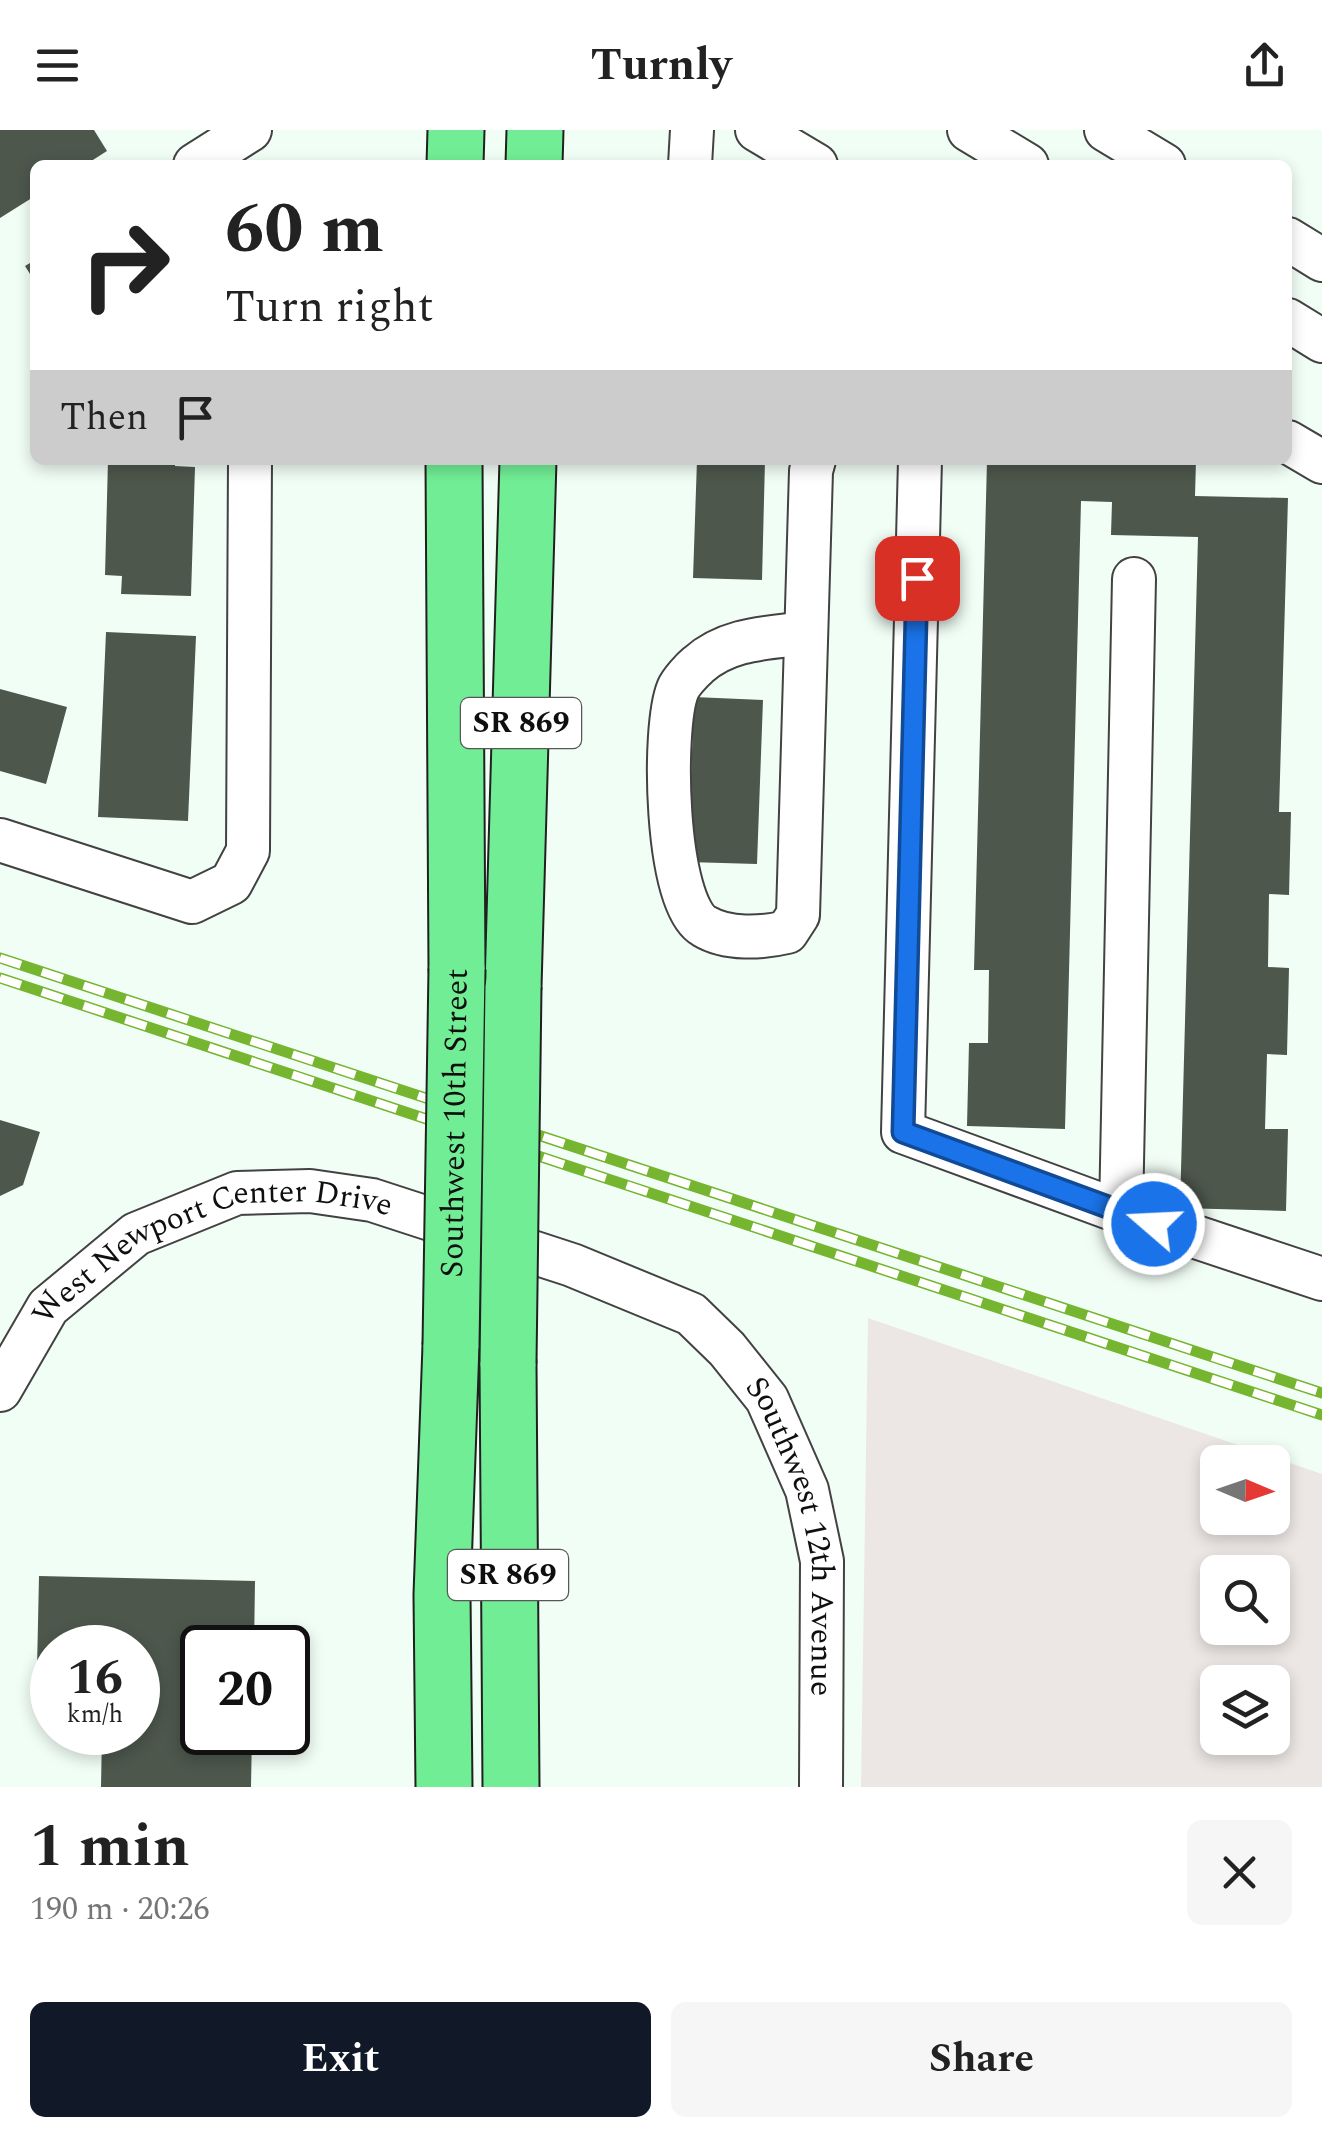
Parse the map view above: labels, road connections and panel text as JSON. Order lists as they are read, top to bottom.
{
  "streets": {
    "main road": ["SR 869", "Southwest 10th Street"],
    "street": ["West Newport Center Drive", "Southwest 12th Avenue"]
  },
  "crossings": [
    ["West Newport Center Drive", "Southwest 12th Avenue"]
  ],
  "north": "right",
  "page": {
    "header": "Turnly",
    "turn": ["60 m", "Turn right"],
    "then": "Then",
    "speed": "16 km/h",
    "limit": "20",
    "heading": ["1 min", "190 m · 20:26"],
    "buttons": ["Exit", "Share"]
  }
}
